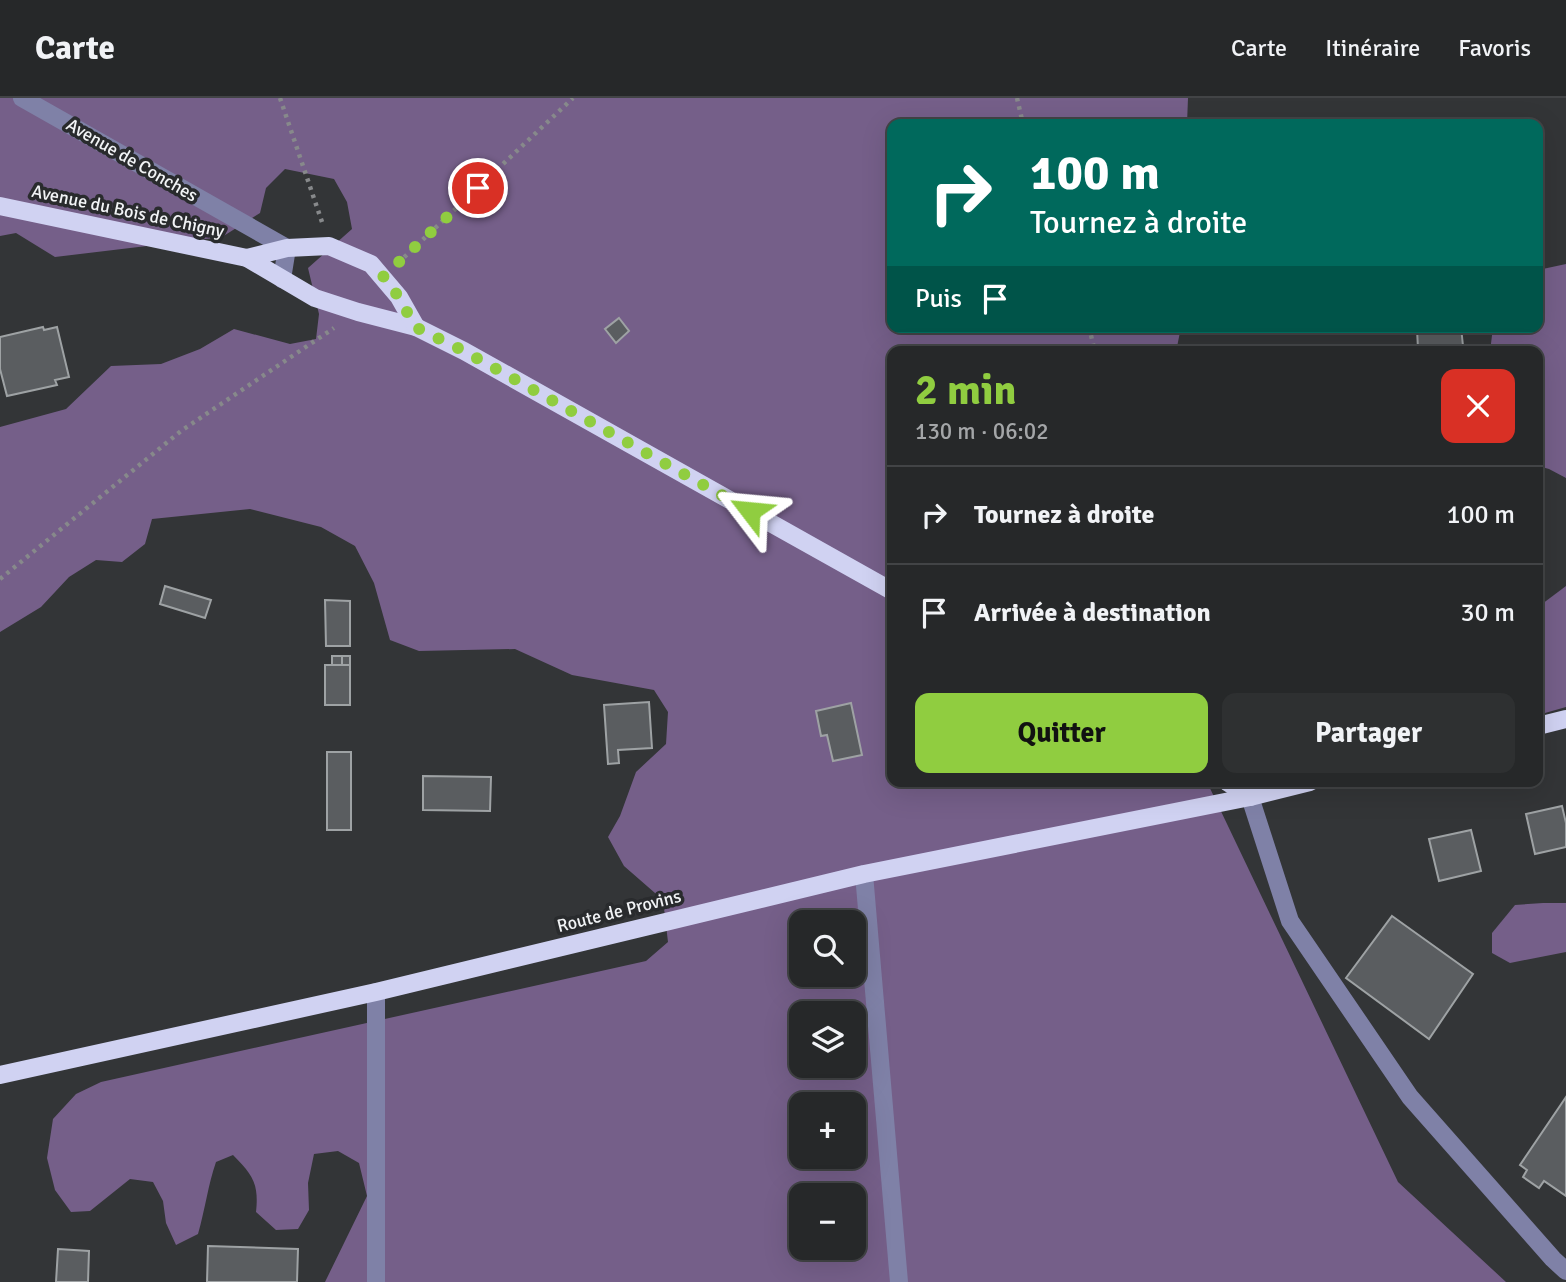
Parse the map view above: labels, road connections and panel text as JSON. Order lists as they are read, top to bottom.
{
  "streets": {
    "main road": ["Avenue du Bois de Chigny", "Route de Provins"],
    "street": ["Avenue de Conches"]
  },
  "page": {
    "header": "Carte",
    "nav": ["Carte", "Itinéraire", "Favoris"],
    "turn": ["100 m", "Tournez à droite"],
    "then": "Puis",
    "heading": ["2 min", "130 m · 06:02"],
    "list": [
      {
        "name": "Tournez à droite",
        "value": "100 m"
      },
      {
        "name": "Arrivée à destination",
        "value": "30 m"
      }
    ],
    "buttons": ["Quitter", "Partager"],
    "map_buttons": ["+", "−"]
  }
}
